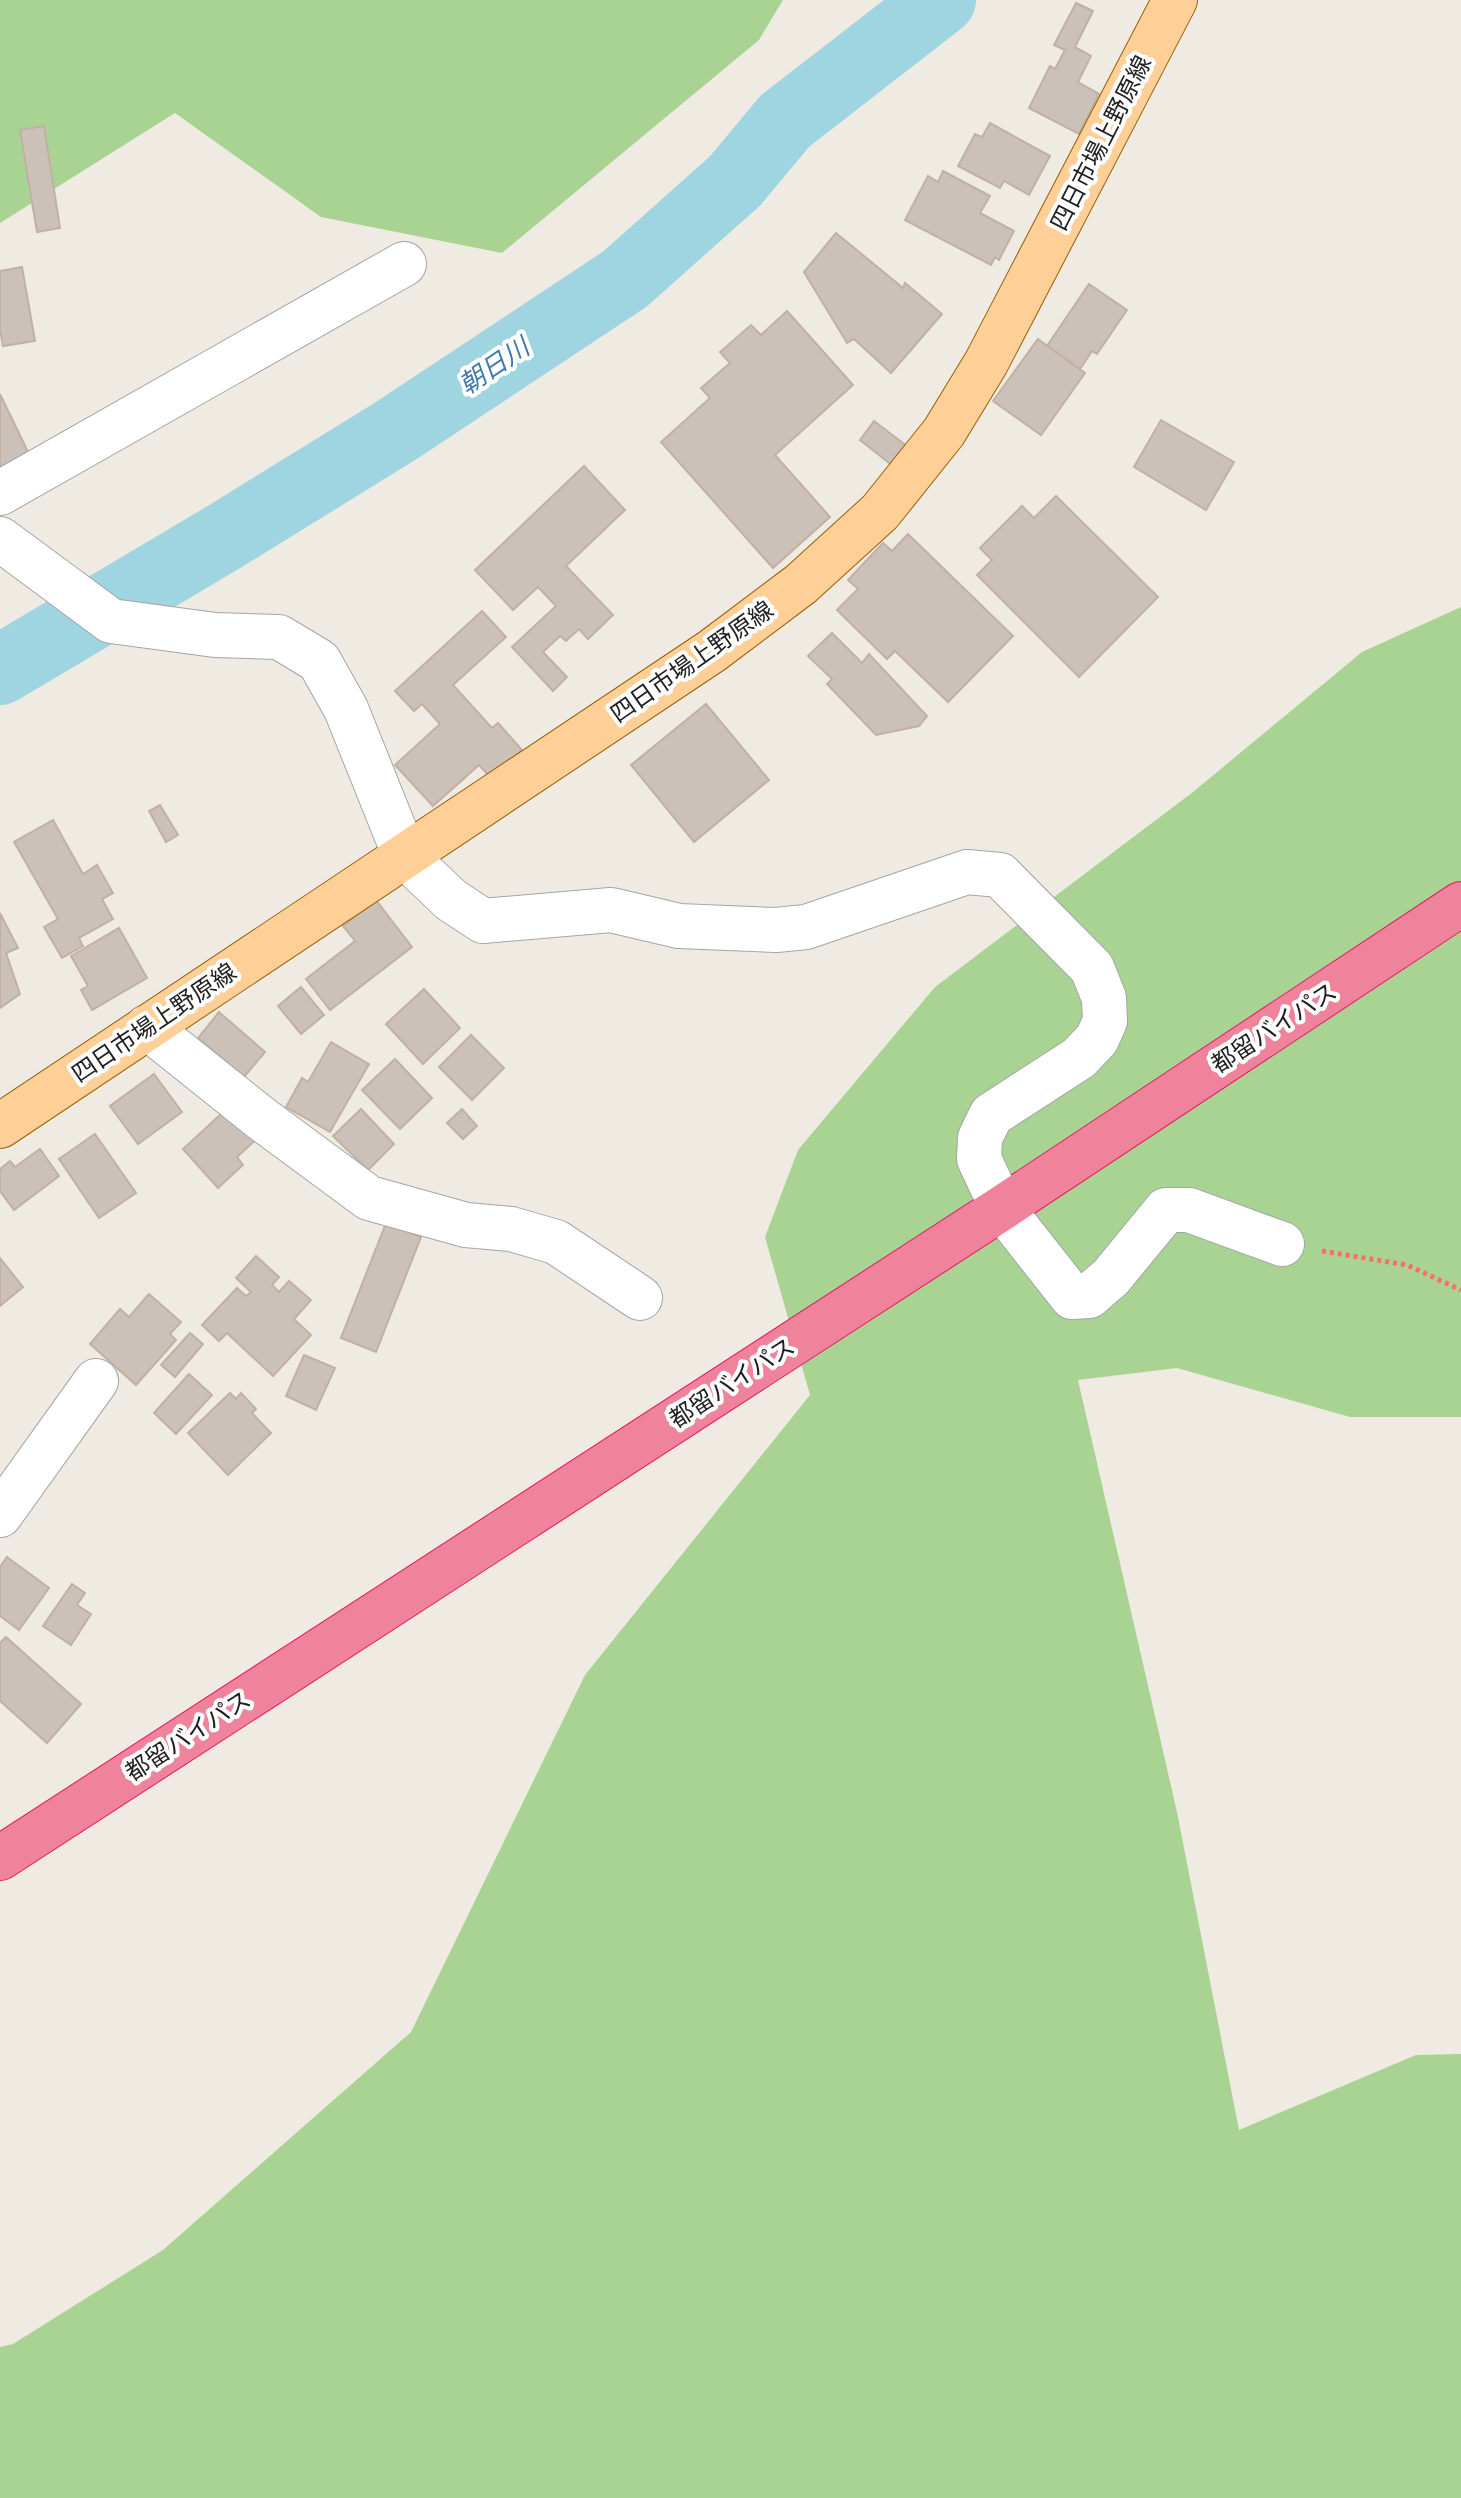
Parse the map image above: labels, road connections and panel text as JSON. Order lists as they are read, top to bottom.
{
  "streets": {
    "highway": ["都留バイパス"],
    "main road": ["四日市場上野原線"]
  },
  "water": ["朝日川"]
}
